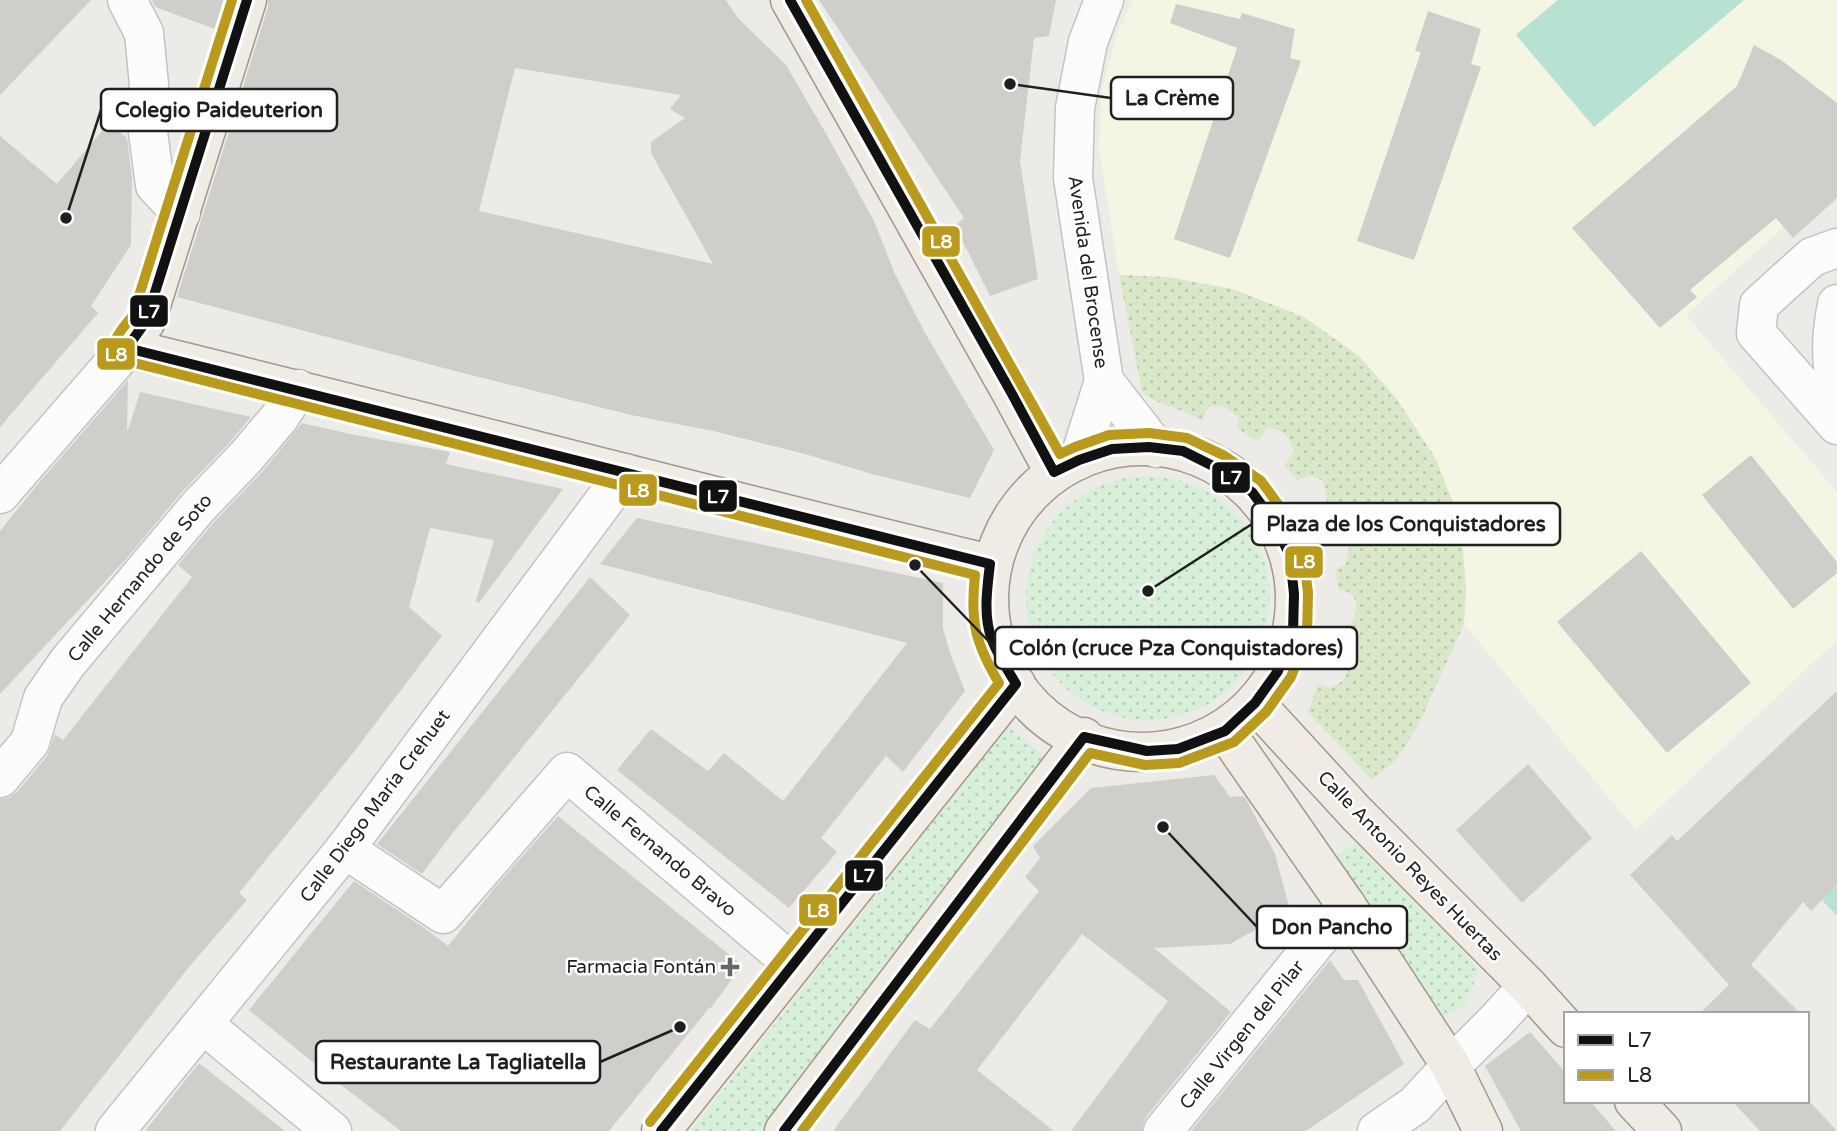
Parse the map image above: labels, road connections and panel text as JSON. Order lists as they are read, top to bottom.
{
  "streets": {
    "main road": ["Calle Antonio Reyes Huertas"],
    "street": [
      "Avenida del Brocense",
      "Calle Hernando de Soto",
      "Calle Diego María Crehuet",
      "Calle Fernando Bravo",
      "Calle Virgen del Pilar"
    ]
  },
  "crossings": [
    ["Calle Diego María Crehuet", "Calle Fernando Bravo"]
  ],
  "places": {
    "other": [
      "La Crème",
      "Colegio Paideuterion",
      "Colón (cruce Pza Conquistadores)",
      "Plaza de los Conquistadores",
      "Don Pancho",
      "Restaurante La Tagliatella"
    ],
    "health": ["Farmacia Fontán"]
  },
  "lines": ["transit line L7", "transit line L8"],
  "legend": ["L7", "L8"]
}
